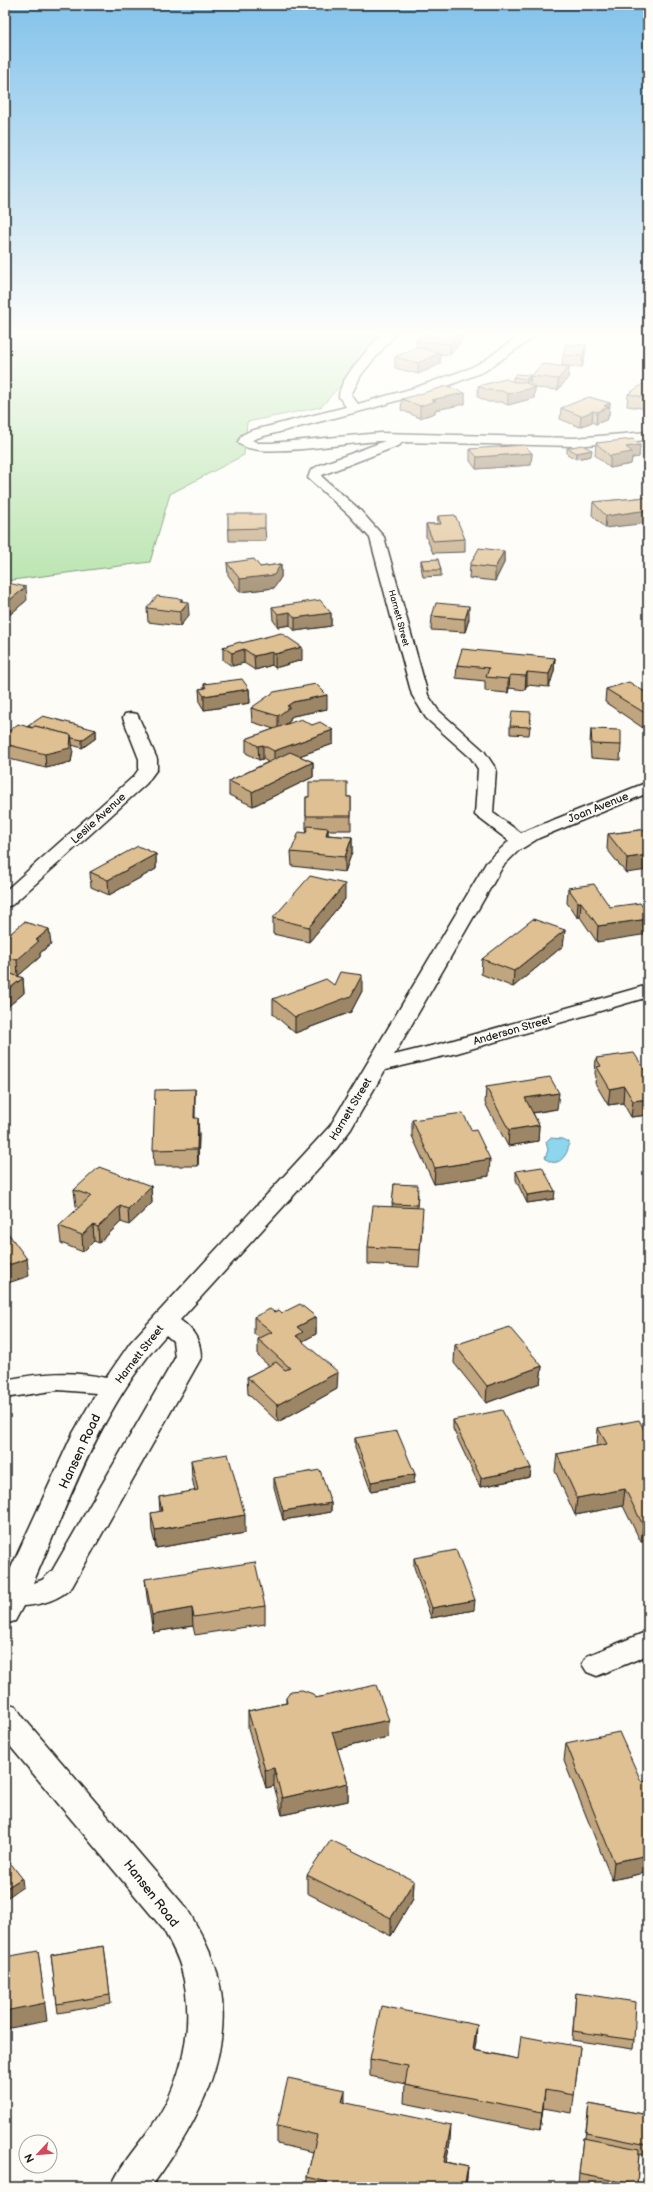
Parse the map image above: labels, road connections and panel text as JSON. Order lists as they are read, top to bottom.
{
  "streets": {
    "street": [
      "Harnett Street",
      "Joan Avenue",
      "Leslie Avenue",
      "Anderson Street",
      "Hansen Road"
    ]
  },
  "crossings": [
    ["Harnett Street", "Joan Avenue"],
    ["Harnett Street", "Anderson Street"],
    ["Harnett Street", "Hansen Road"]
  ],
  "north": "bottom left"
}
